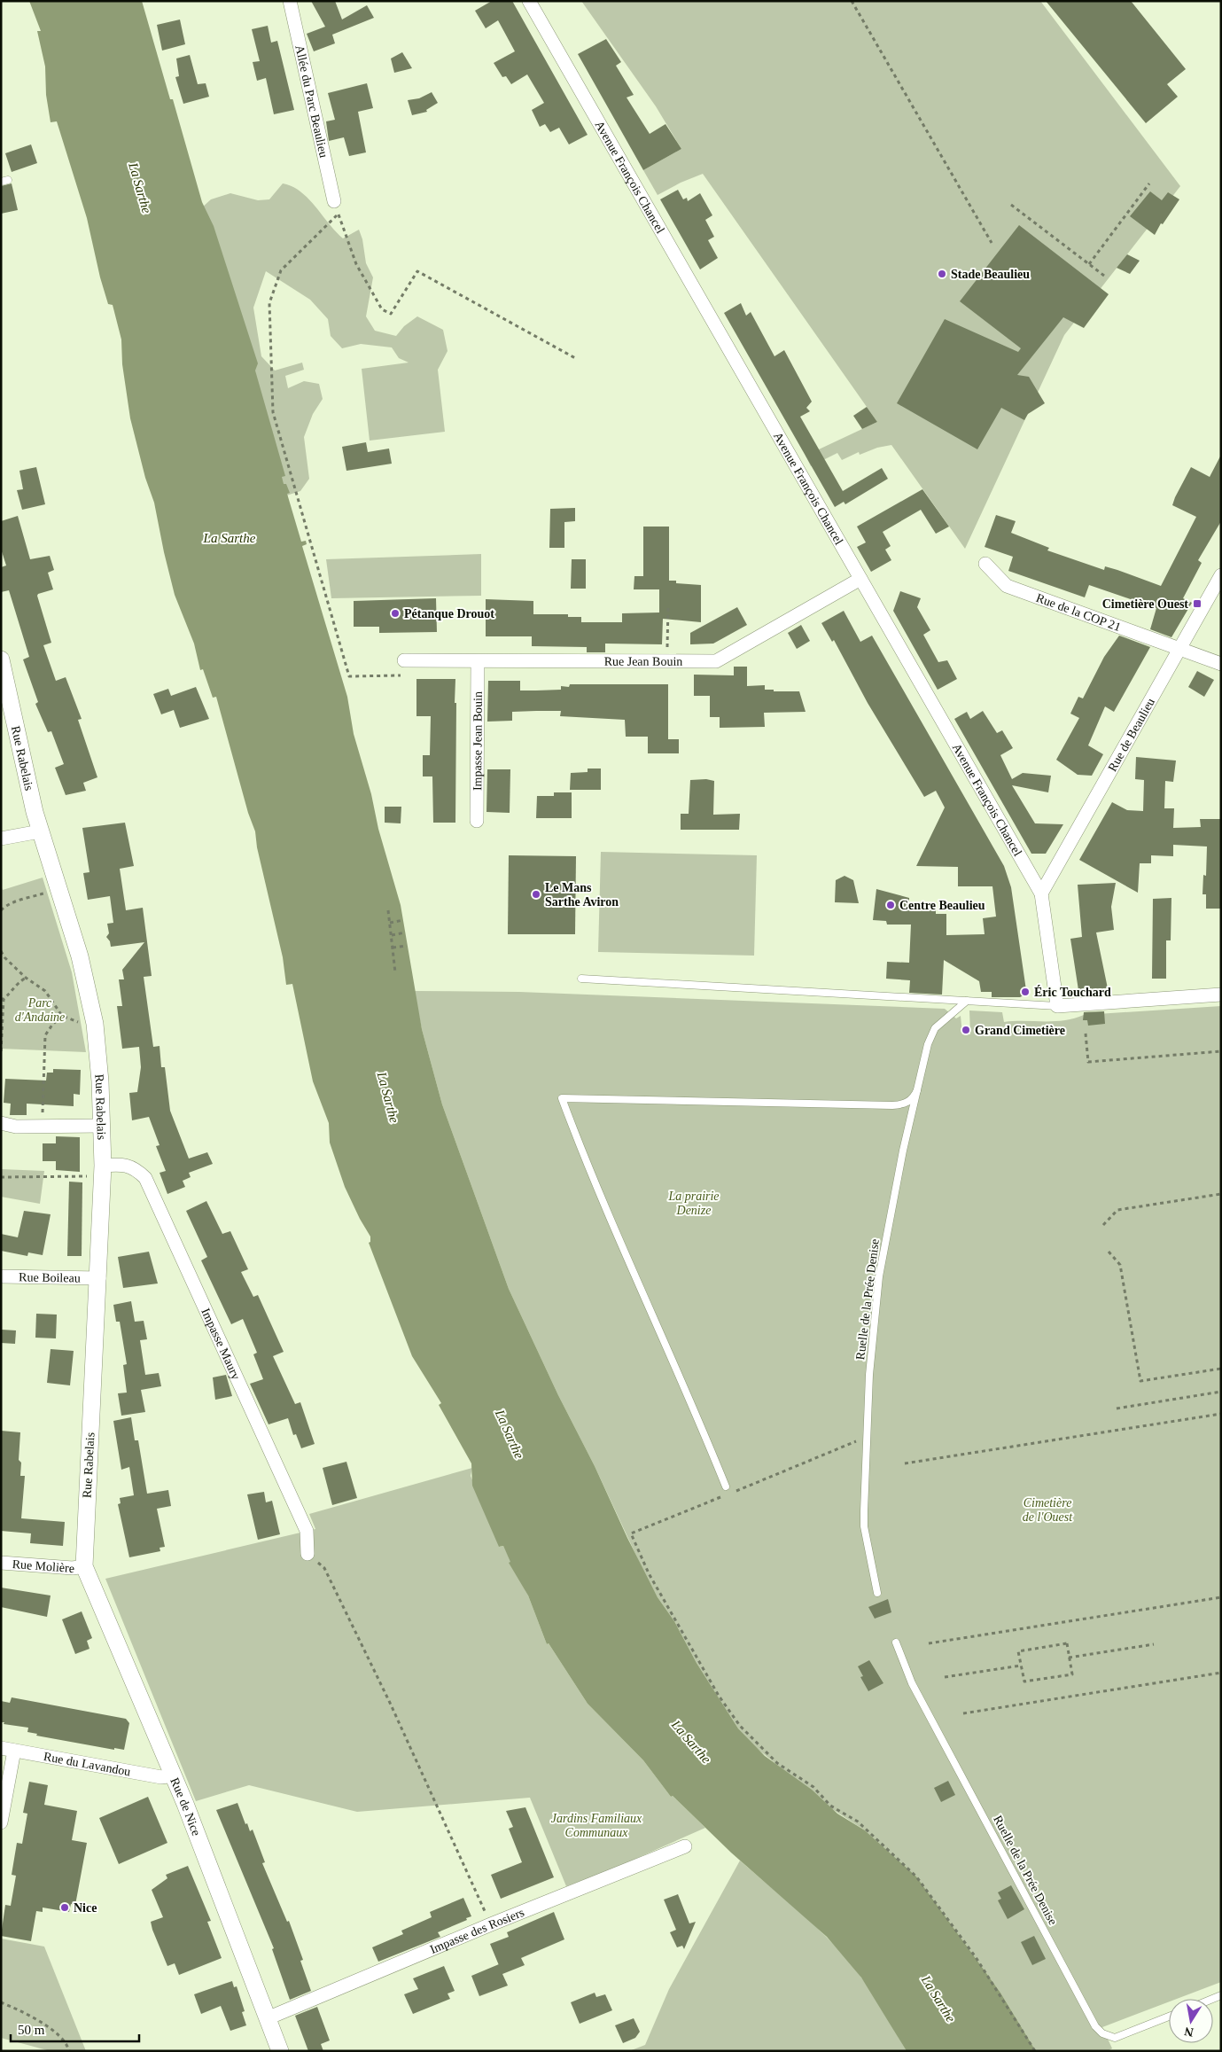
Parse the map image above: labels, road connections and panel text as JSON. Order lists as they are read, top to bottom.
{
  "streets": {
    "street": [
      "Allée du Parc Beaulieu",
      "Avenue François Chancel",
      "Rue de la COP 21",
      "Rue Jean Bouin",
      "Rue de Beaulieu",
      "Impasse Jean Bouin",
      "Rue Rabelais",
      "Rue Boileau",
      "Impasse Maury",
      "Rue Molière",
      "Rue du Lavandou",
      "Rue de Nice",
      "Impasse des Rosiers"
    ],
    "lane": ["Ruelle de la Prée Denise"]
  },
  "crossings": [
    ["Avenue François Chancel", "Rue Jean Bouin"],
    ["Avenue François Chancel", "Rue de Beaulieu"],
    ["Rue de la COP 21", "Rue de Beaulieu"],
    ["Rue Jean Bouin", "Impasse Jean Bouin"],
    ["Rue Rabelais", "Rue Boileau"],
    ["Rue Rabelais", "Impasse Maury"],
    ["Rue Rabelais", "Rue Molière"],
    ["Rue Rabelais", "Rue de Nice"],
    ["Rue Molière", "Rue de Nice"],
    ["Rue du Lavandou", "Rue de Nice"],
    ["Rue de Nice", "Impasse des Rosiers"]
  ],
  "water": ["La Sarthe"],
  "parks": [
    "Parc d'Andaine",
    "La prairie Denize",
    "Cimetière de l'Ouest",
    "Jardins Familiaux Communaux"
  ],
  "places": {
    "other": [
      "Stade Beaulieu",
      "Pétanque Drouot",
      "Le Mans Sarthe Aviron",
      "Centre Beaulieu",
      "Éric Touchard",
      "Grand Cimetière",
      "Nice"
    ],
    "transit": ["Cimetière Ouest"]
  },
  "scale_bar": "50 m",
  "north": "bottom"
}
